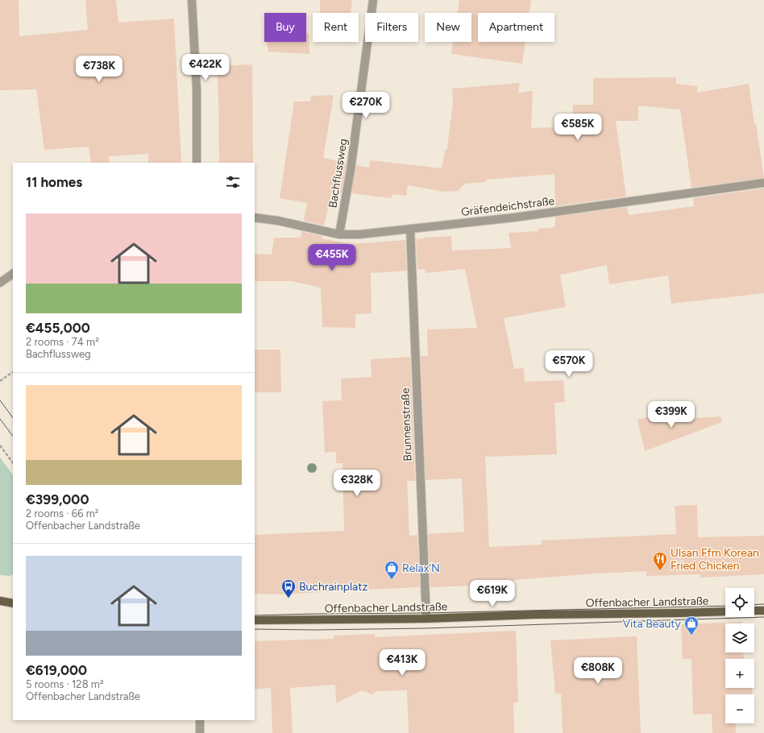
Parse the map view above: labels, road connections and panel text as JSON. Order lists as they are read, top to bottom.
{
  "streets": {
    "main road": ["Offenbacher Landstraße"],
    "street": ["Bachflussweg", "Gräfendeichstraße", "Brunnenstraße"]
  },
  "crossings": [
    ["Bachflussweg", "Gräfendeichstraße"],
    ["Gräfendeichstraße", "Brunnenstraße"],
    ["Brunnenstraße", "Offenbacher Landstraße"]
  ],
  "places": {
    "restaurant": ["Ulsan Ffm Korean Fried Chicken"],
    "shop": ["Relax'N", "Vita Beauty"],
    "bus stop": ["Buchrainplatz"]
  },
  "page": {
    "chip": [
      "Buy",
      "Rent",
      "Filters",
      "New",
      "Apartment"
    ],
    "price": [
      "€422K",
      "€738K",
      "€270K",
      "€585K",
      "€455K",
      "€570K",
      "€399K",
      "€328K",
      "€619K",
      "€413K",
      "€808K"
    ],
    "heading": "11 homes",
    "list": [
      {
        "name": "€455,000",
        "note": "2 rooms · 74 m² · Bachflussweg"
      },
      {
        "name": "€399,000",
        "note": "2 rooms · 66 m² · Offenbacher Landstraße"
      },
      {
        "name": "€619,000",
        "note": "5 rooms · 128 m² · Offenbacher Landstraße"
      }
    ],
    "map_buttons": ["+", "−"]
  }
}
